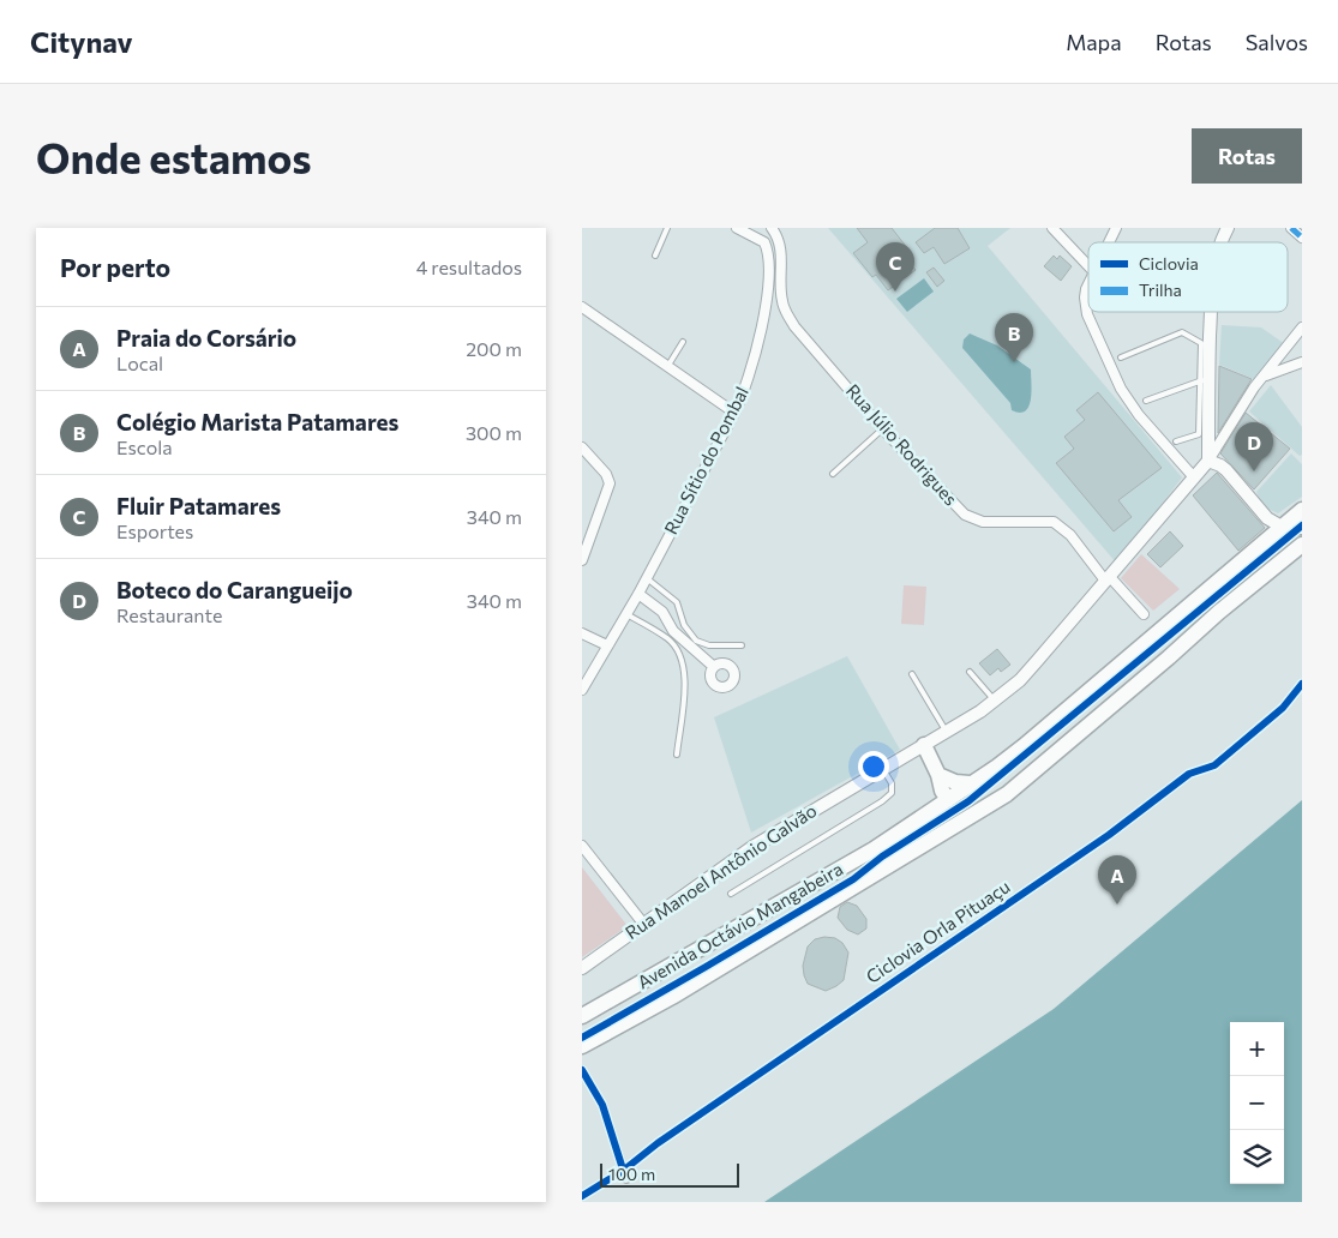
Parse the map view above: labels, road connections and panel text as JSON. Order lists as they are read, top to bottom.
{
  "streets": {
    "main road": ["Avenida Octávio Mangabeira"],
    "street": ["Rua Júlio Rodrigues", "Rua Sítio do Pombal", "Rua Manoel Antônio Galvão"],
    "cycle path": ["Ciclovia Orla Pituaçu"]
  },
  "crossings": [
    ["Rua Júlio Rodrigues", "Rua Manoel Antônio Galvão"]
  ],
  "legend": ["Ciclovia", "Trilha"],
  "scale_bar": "100 m",
  "page": {
    "header": "Citynav",
    "nav": ["Mapa", "Rotas", "Salvos"],
    "buttons": "Rotas",
    "title": "Onde estamos",
    "heading": ["Por perto", "4 resultados"],
    "pins": [
      "C",
      "B",
      "D",
      "A"
    ],
    "list": [
      {
        "mark": "A",
        "name": "Praia do Corsário",
        "note": "Local",
        "value": "200 m"
      },
      {
        "mark": "B",
        "name": "Colégio Marista Patamares",
        "note": "Escola",
        "value": "300 m"
      },
      {
        "mark": "C",
        "name": "Fluir Patamares",
        "note": "Esportes",
        "value": "340 m"
      },
      {
        "mark": "D",
        "name": "Boteco do Carangueijo",
        "note": "Restaurante",
        "value": "340 m"
      }
    ],
    "map_buttons": ["+", "−"],
    "scale": "100 m"
  }
}
